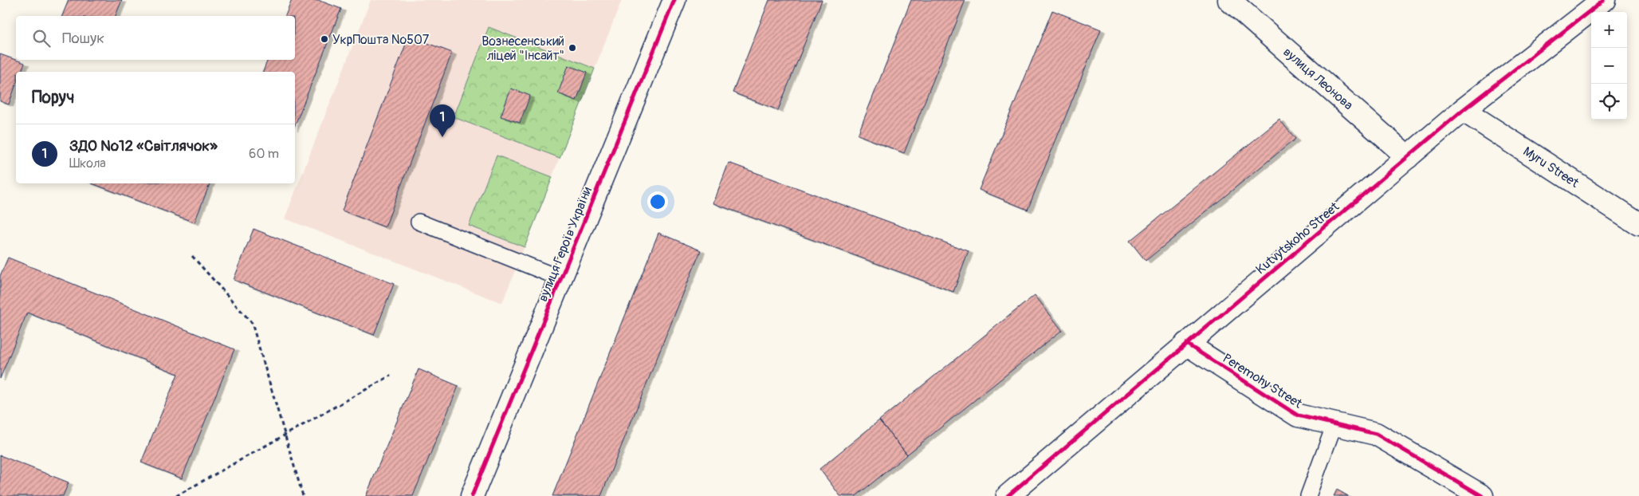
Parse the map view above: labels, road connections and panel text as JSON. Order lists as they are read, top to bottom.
{
  "streets": {
    "street": [
      "вулиця Леонова",
      "Myru Street",
      "Kutvytskoho Street",
      "вулиця Героїв України",
      "Peremohy Street"
    ]
  },
  "crossings": [
    ["вулиця Леонова", "Kutvytskoho Street"],
    ["Myru Street", "Kutvytskoho Street"],
    ["Kutvytskoho Street", "Peremohy Street"]
  ],
  "places": ["УкрПошта №507", "Вознесенський ліцей \"Інсайт\""],
  "page": {
    "map_buttons": ["+", "−"],
    "search": "Пошук",
    "heading": "Поруч",
    "pins": "1",
    "list": [
      {
        "mark": "1",
        "name": "ЗДО №12 «Світлячок»",
        "note": "Школа",
        "value": "60 m"
      }
    ]
  }
}
